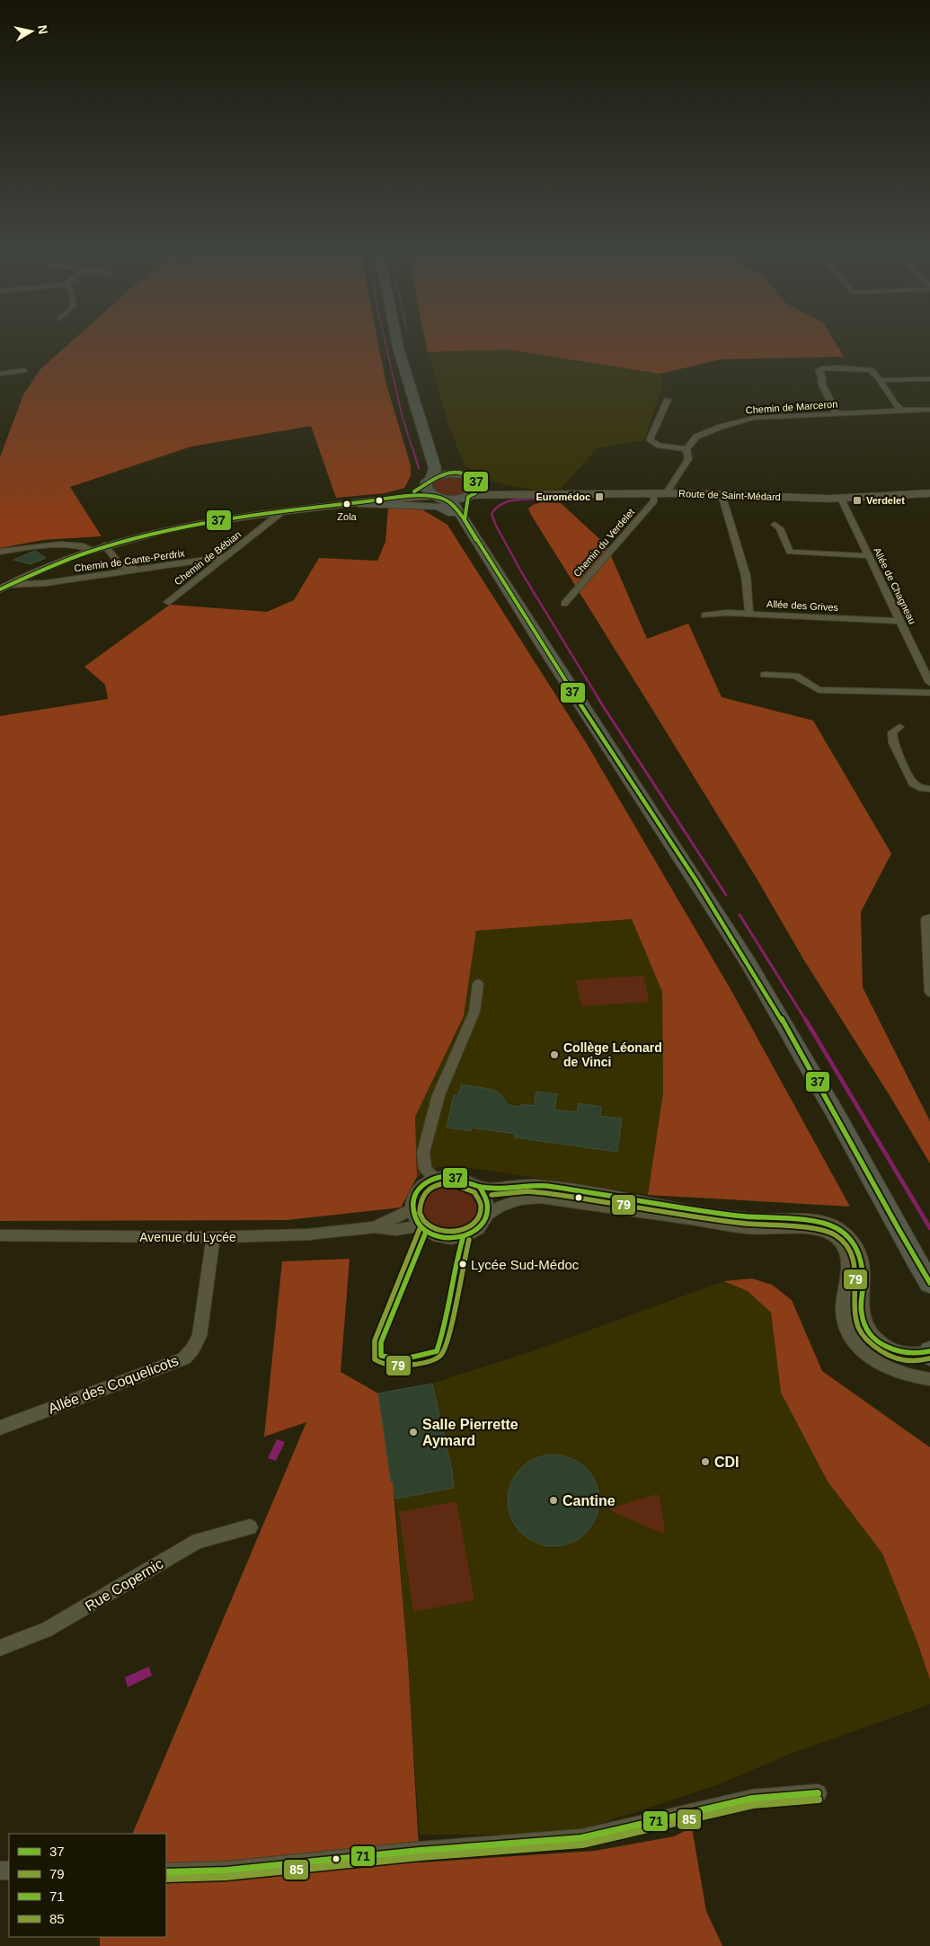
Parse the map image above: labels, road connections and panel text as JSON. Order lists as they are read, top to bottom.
{
  "streets": {
    "street": [
      "Chemin de Marceron",
      "Route de Saint-Médard",
      "Chemin du Verdelet",
      "Chemin de Bébian",
      "Chemin de Cante-Perdrix",
      "Allée de Chagneau",
      "Allée des Grives",
      "Avenue du Lycée",
      "Allée des Coquelicots",
      "Rue Copernic"
    ]
  },
  "crossings": [
    ["Route de Saint-Médard", "Chemin du Verdelet"],
    ["Route de Saint-Médard", "Allée de Chagneau"],
    ["Chemin de Bébian", "Chemin de Cante-Perdrix"],
    ["Allée de Chagneau", "Allée des Grives"],
    ["Avenue du Lycée", "Allée des Coquelicots"]
  ],
  "places": {
    "transit": ["Euromédoc", "Verdelet"],
    "other": [
      "Zola",
      "Collège Léonard de Vinci",
      "Lycée Sud-Médoc",
      "Salle Pierrette Aymard",
      "CDI",
      "Cantine"
    ]
  },
  "lines": [
    "transit line 37",
    "transit line 79",
    "transit line 71",
    "transit line 85"
  ],
  "legend": [
    "37",
    "79",
    "71",
    "85"
  ],
  "north": "right"
}
